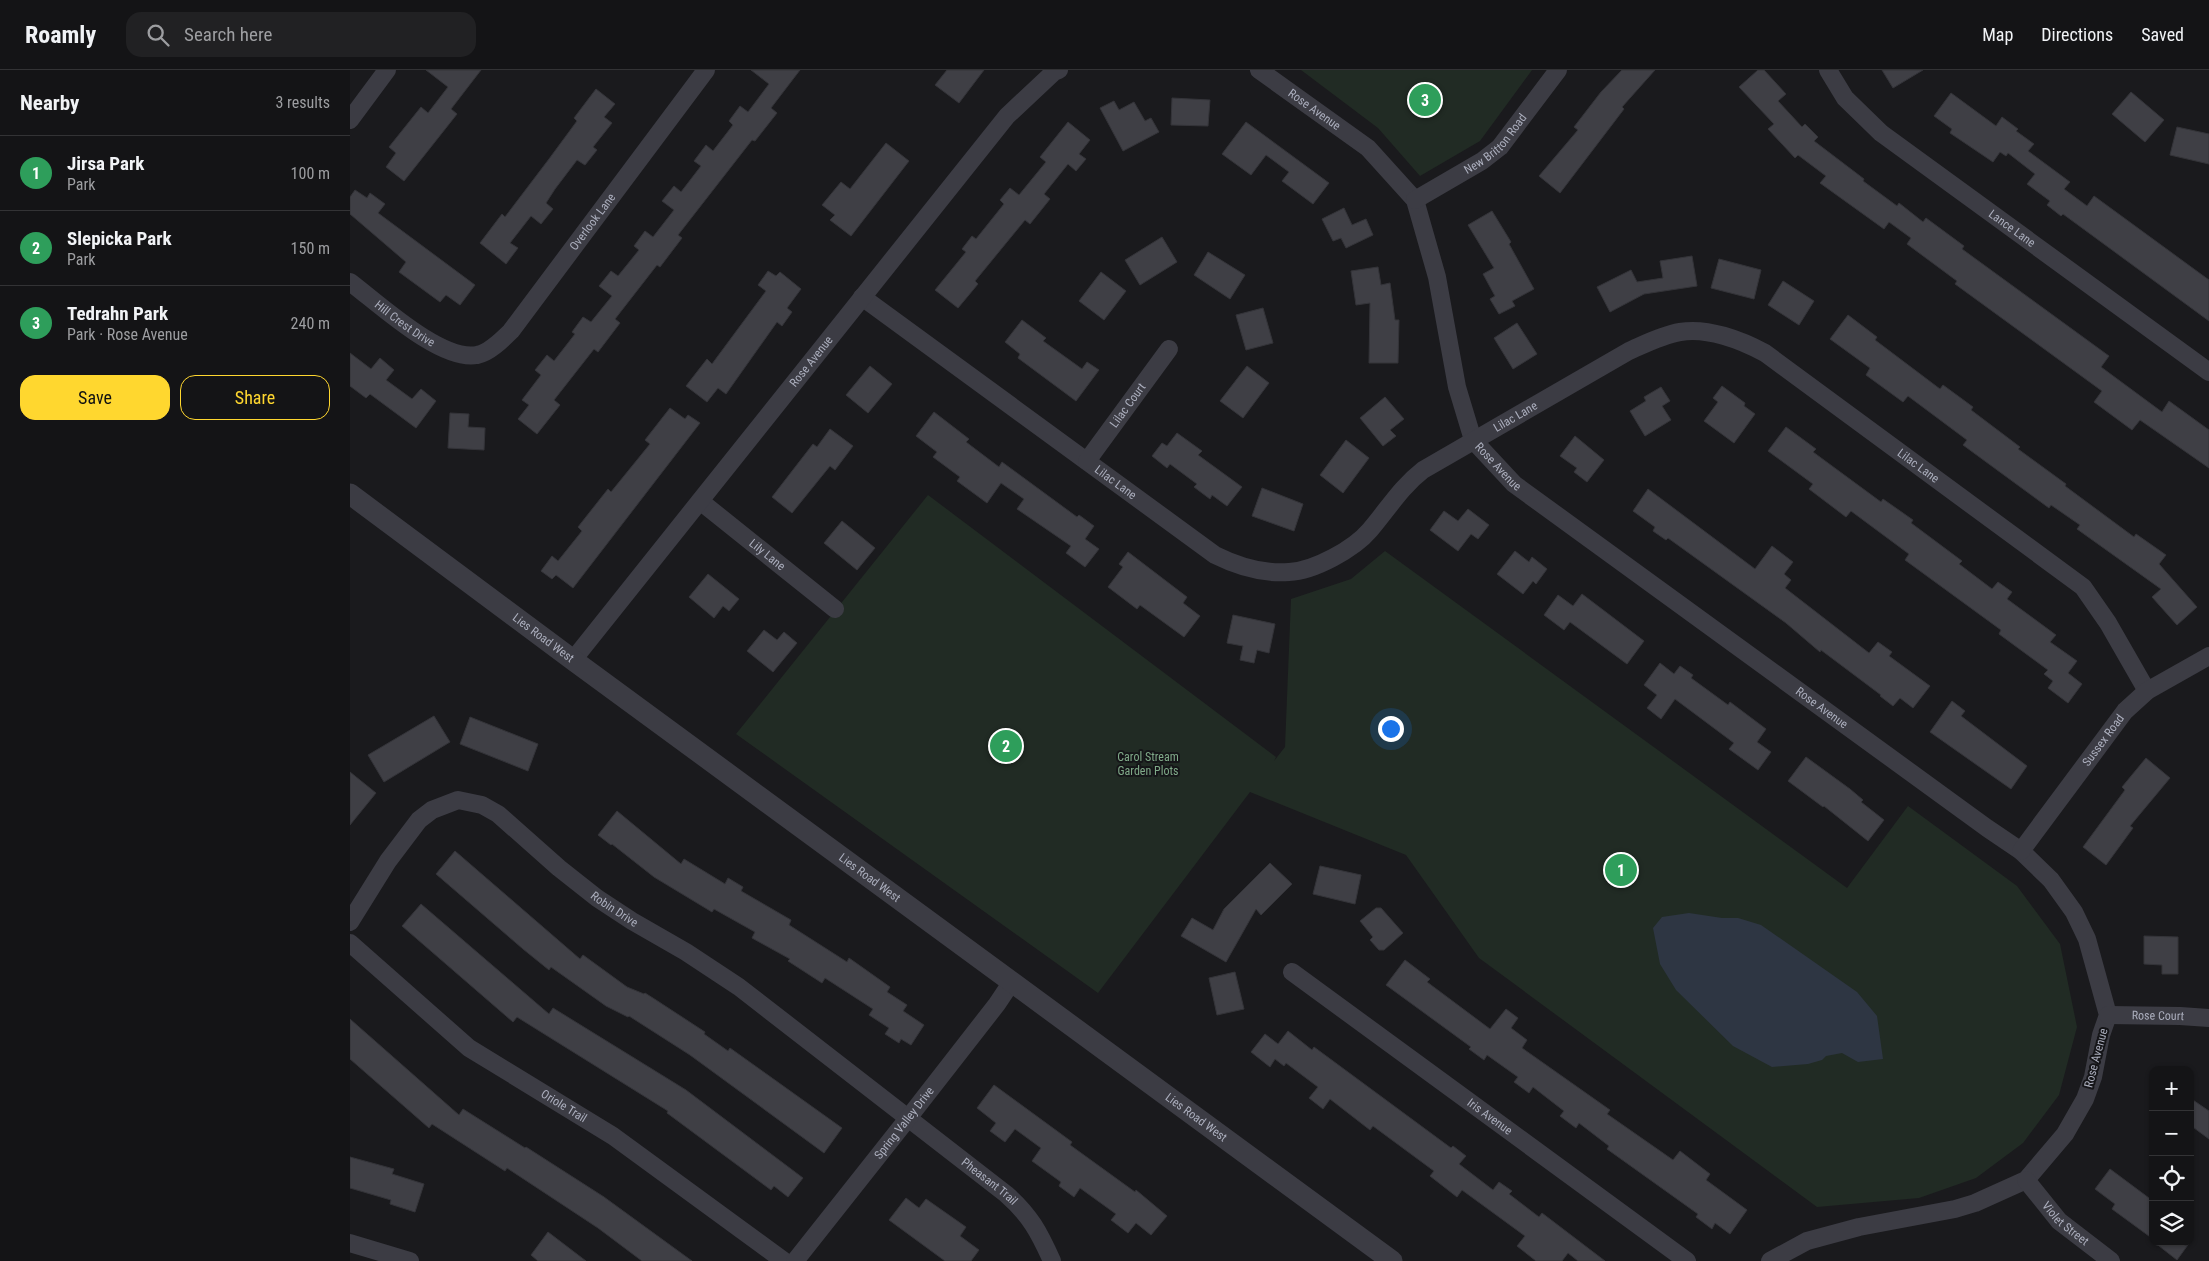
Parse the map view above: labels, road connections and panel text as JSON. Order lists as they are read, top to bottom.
{
  "streets": {
    "street": [
      "Rose Avenue",
      "New Britton Road",
      "Overlook Lane",
      "Lance Lane",
      "Hill Crest Drive",
      "Lilac Court",
      "Lilac Lane",
      "Lily Lane",
      "Lies Road West",
      "Sussex Road",
      "Robin Drive",
      "Rose Court",
      "Oriole Trail",
      "Iris Avenue",
      "Spring Valley Drive",
      "Pheasant Trail",
      "Violet Street"
    ]
  },
  "crossings": [
    ["Rose Avenue", "New Britton Road"],
    ["Rose Avenue", "Lilac Lane"],
    ["Rose Avenue", "Lily Lane"],
    ["Rose Avenue", "Lies Road West"],
    ["Rose Avenue", "Sussex Road"],
    ["Rose Avenue", "Rose Court"],
    ["Rose Avenue", "Violet Street"],
    ["Overlook Lane", "Hill Crest Drive"],
    ["Lilac Court", "Lilac Lane"],
    ["Lilac Lane", "Sussex Road"],
    ["Lies Road West", "Spring Valley Drive"],
    ["Robin Drive", "Spring Valley Drive"],
    ["Robin Drive", "Pheasant Trail"],
    ["Spring Valley Drive", "Pheasant Trail"]
  ],
  "parks": ["Carol Stream Garden Plots"],
  "page": {
    "header": "Roamly",
    "search": "Search here",
    "nav": ["Map", "Directions", "Saved"],
    "heading": ["Nearby", "3 results"],
    "pins": ["3", "2", "1"],
    "list": [
      {
        "mark": "1",
        "name": "Jirsa Park",
        "note": "Park",
        "value": "100 m"
      },
      {
        "mark": "2",
        "name": "Slepicka Park",
        "note": "Park",
        "value": "150 m"
      },
      {
        "mark": "3",
        "name": "Tedrahn Park",
        "note": "Park · Rose Avenue",
        "value": "240 m"
      }
    ],
    "buttons": ["Save", "Share"],
    "map_buttons": ["+", "−"]
  }
}
